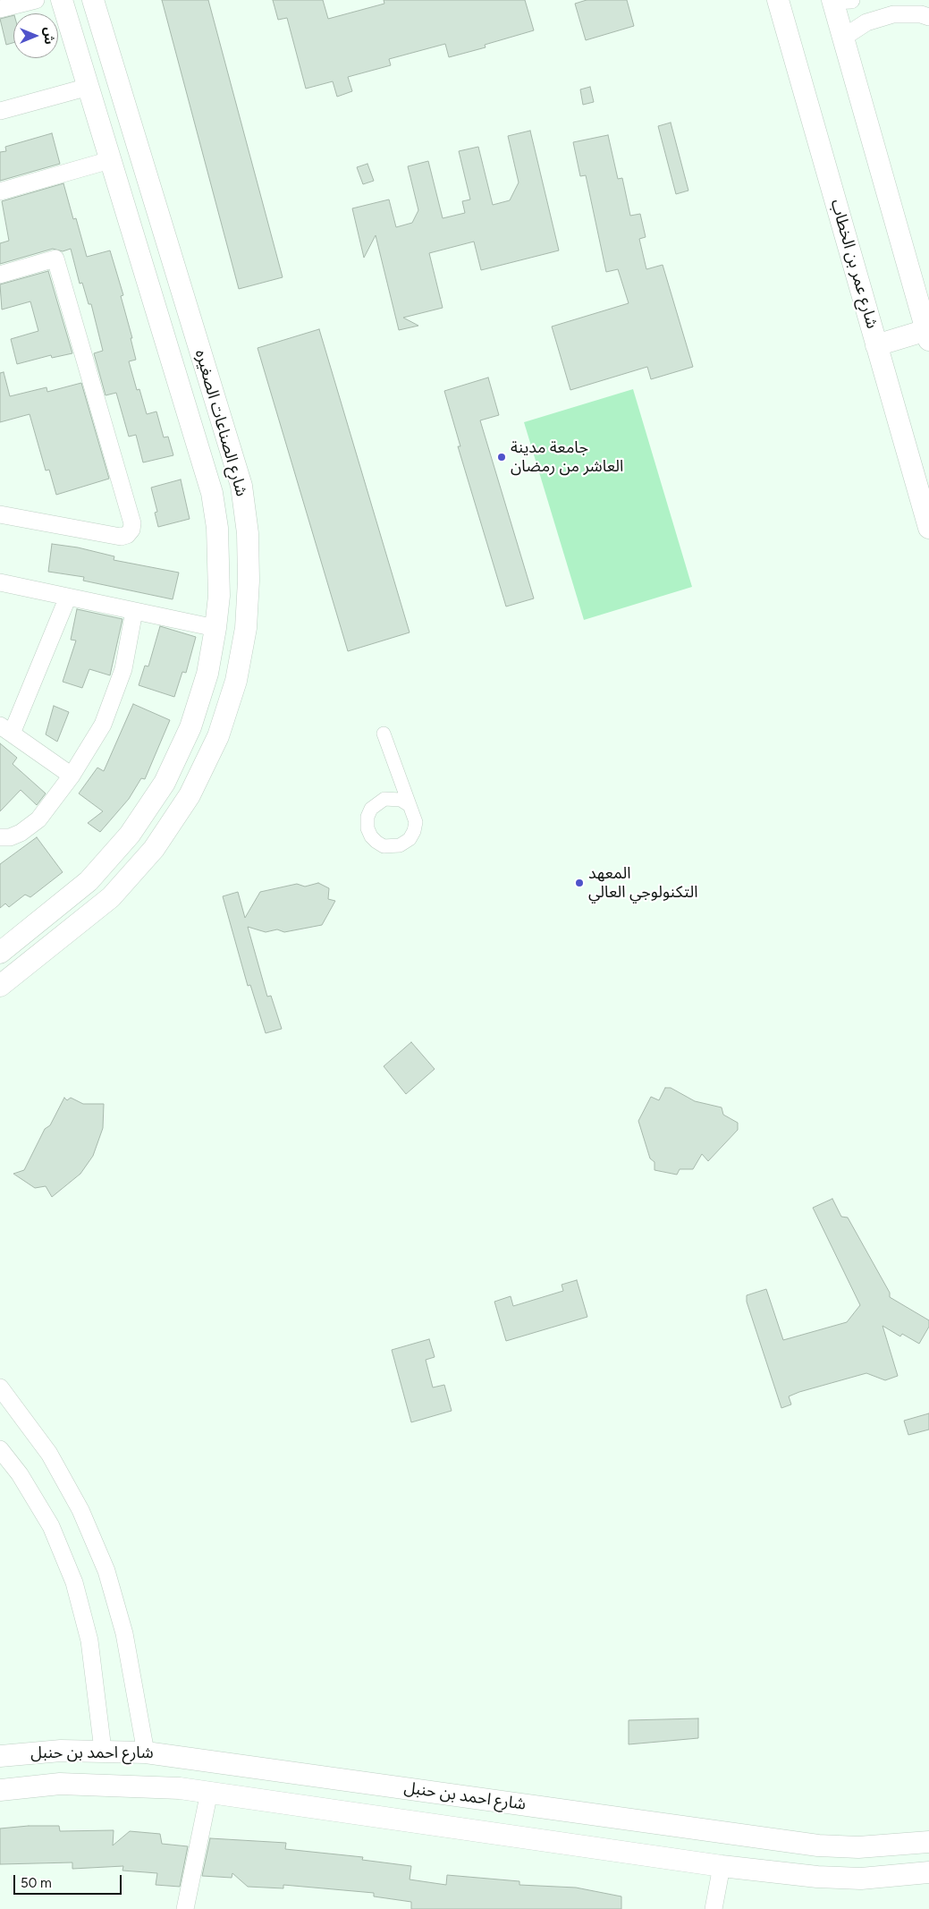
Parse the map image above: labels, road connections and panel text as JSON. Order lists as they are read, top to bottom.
{
  "streets": {
    "street": ["شارع عمر بن الخطاب", "شارع الصناعات الصغيره", "شارع احمد بن حنبل"]
  },
  "places": ["جامعة مدينة العاشر من رمضان", "المعهد التكنولوجي العالي"],
  "scale_bar": "50 m",
  "north": "right"
}
